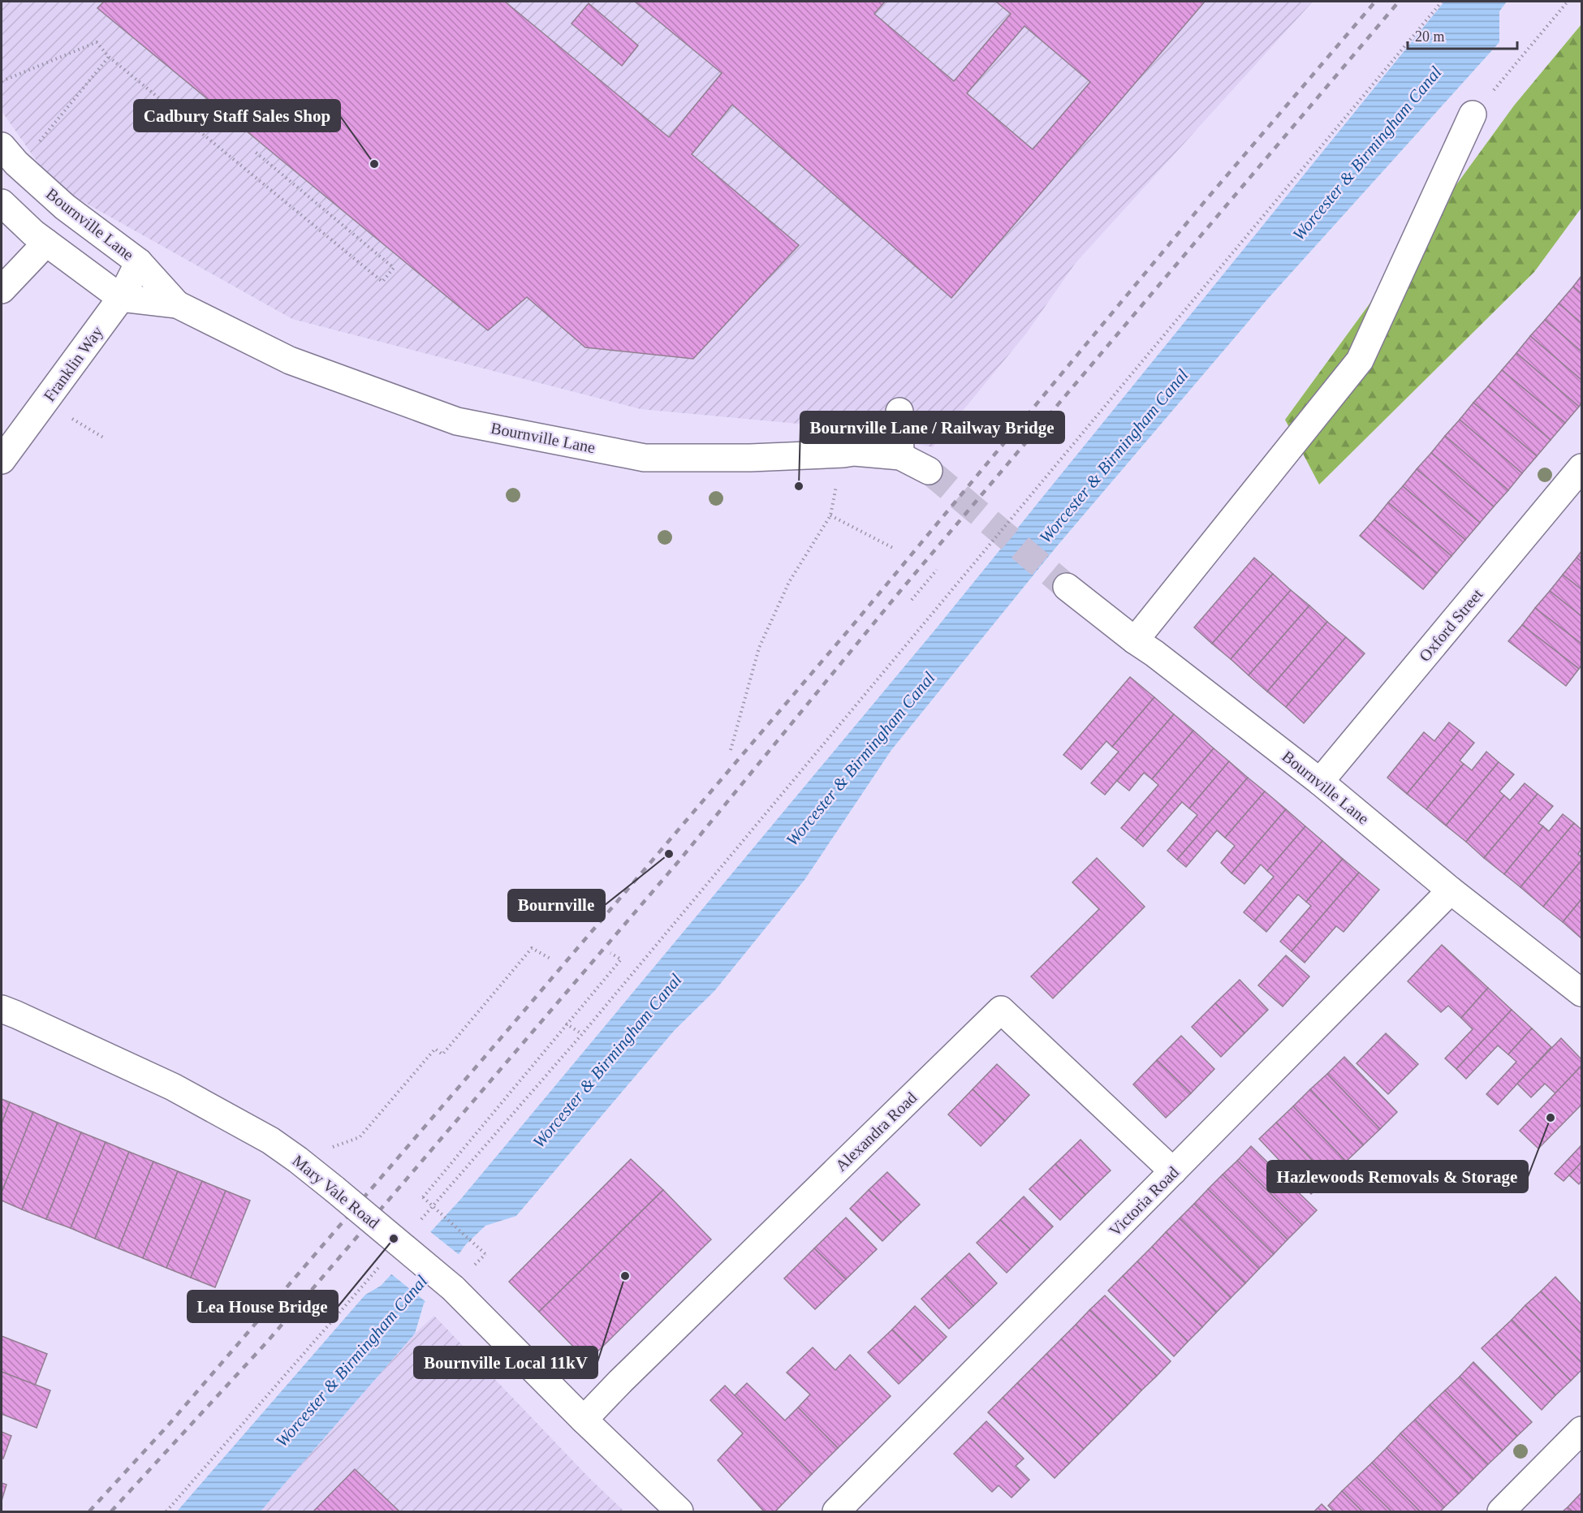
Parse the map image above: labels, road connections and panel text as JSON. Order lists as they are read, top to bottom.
{
  "streets": {
    "street": [
      "Bournville Lane",
      "Franklin Way",
      "Oxford Street",
      "Alexandra Road",
      "Mary Vale Road",
      "Victoria Road"
    ]
  },
  "crossings": [
    ["Bournville Lane", "Franklin Way"],
    ["Bournville Lane", "Oxford Street"],
    ["Bournville Lane", "Victoria Road"],
    ["Alexandra Road", "Mary Vale Road"],
    ["Alexandra Road", "Victoria Road"]
  ],
  "water": ["Worcester & Birmingham Canal"],
  "places": [
    "Cadbury Staff Sales Shop",
    "Bournville Lane / Railway Bridge",
    "Bournville",
    "Hazlewoods Removals & Storage",
    "Lea House Bridge",
    "Bournville Local 11kV"
  ],
  "scale_bar": "20 m"
}
